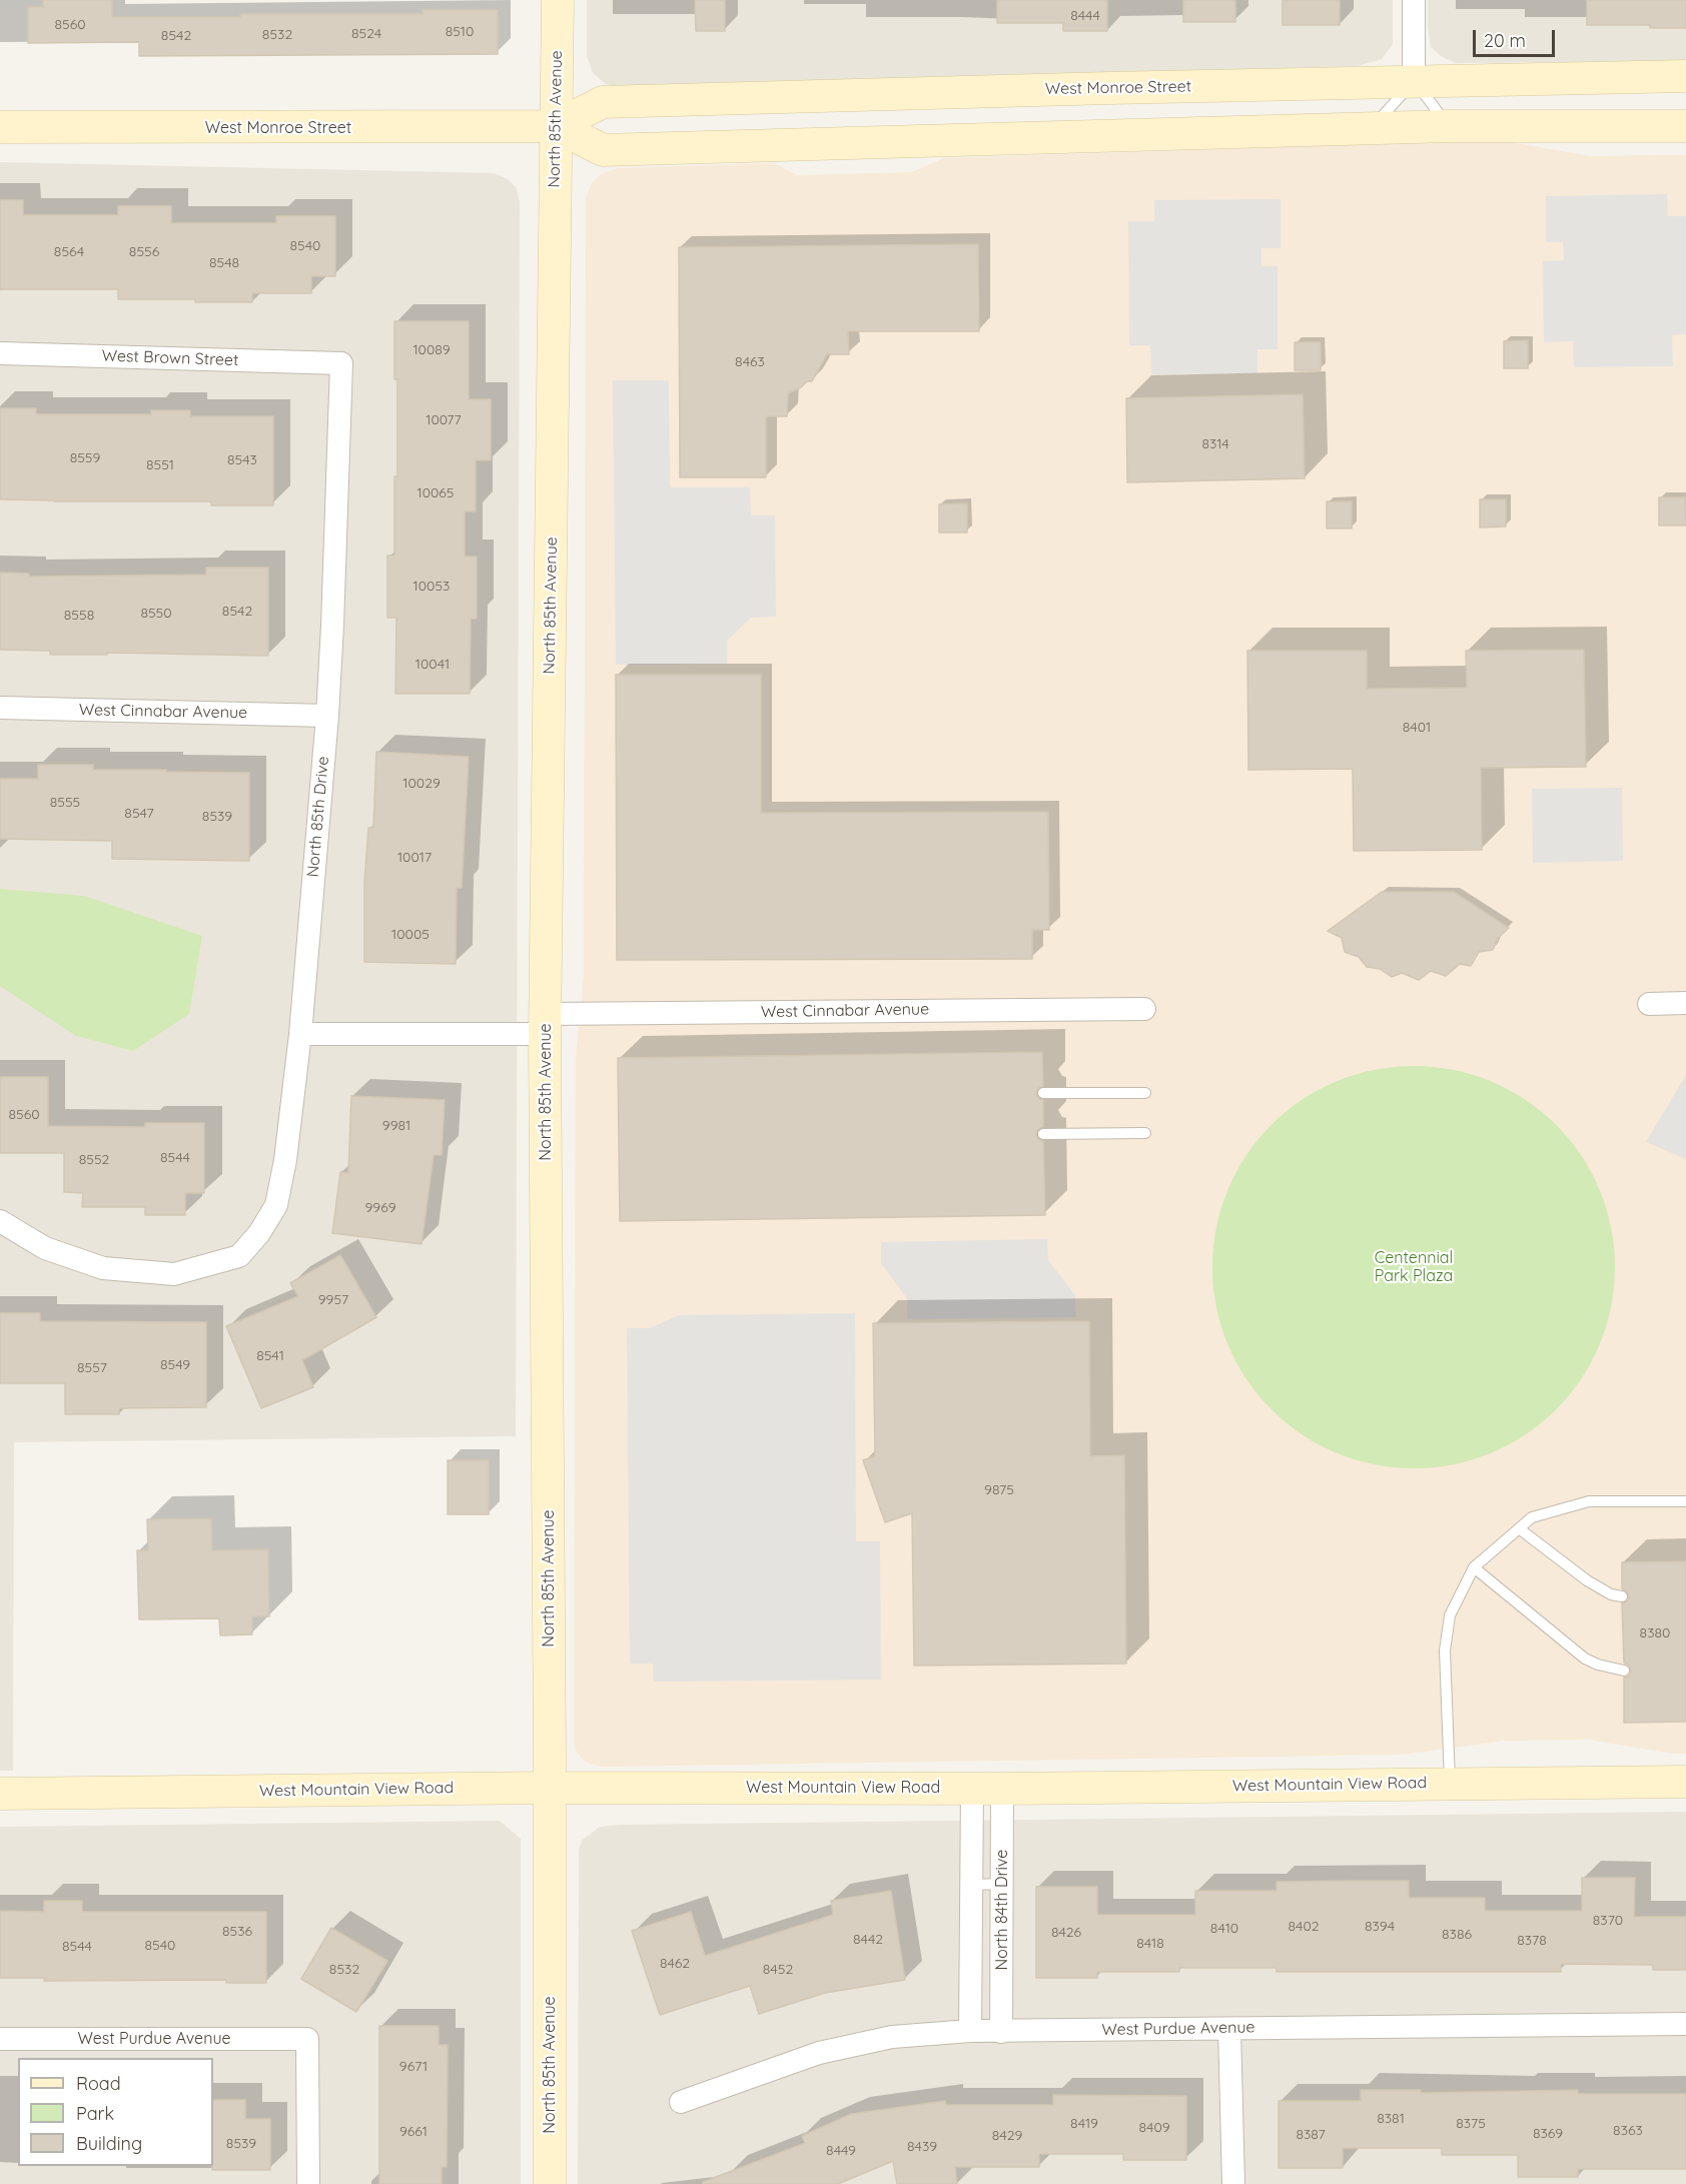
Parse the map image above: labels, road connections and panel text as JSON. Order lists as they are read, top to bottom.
{
  "streets": {
    "street": [
      "West Monroe Street",
      "North 85th Avenue",
      "West Brown Street",
      "West Cinnabar Avenue",
      "North 85th Drive",
      "West Mountain View Road",
      "North 84th Drive",
      "West Purdue Avenue"
    ]
  },
  "crossings": [
    ["West Monroe Street", "North 85th Avenue"],
    ["North 85th Avenue", "West Cinnabar Avenue"],
    ["North 85th Avenue", "West Mountain View Road"],
    ["West Brown Street", "North 85th Drive"],
    ["West Cinnabar Avenue", "North 85th Drive"],
    ["West Mountain View Road", "North 84th Drive"],
    ["North 84th Drive", "West Purdue Avenue"]
  ],
  "parks": ["Centennial Park Plaza"],
  "house_numbers": [
    "8444",
    "8560",
    "8510",
    "8524",
    "8532",
    "8542",
    "8540",
    "8564",
    "8556",
    "8548",
    "10089",
    "8463",
    "10077",
    "8314",
    "8559",
    "8543",
    "8551",
    "10065",
    "10053",
    "8542",
    "8550",
    "8558",
    "10041",
    "8401",
    "10029",
    "8555",
    "8547",
    "8539",
    "10017",
    "10005",
    "8560",
    "9981",
    "8544",
    "8552",
    "9969",
    "9957",
    "8541",
    "8549",
    "8557",
    "9875",
    "8380",
    "8370",
    "8402",
    "8394",
    "8410",
    "8536",
    "8426",
    "8386",
    "8442",
    "8378",
    "8418",
    "8540",
    "8544",
    "8462",
    "8532",
    "8452",
    "9671",
    "8381",
    "8419",
    "8375",
    "8409",
    "8363",
    "9661",
    "8369",
    "8387",
    "8429",
    "8539",
    "8439",
    "8449"
  ],
  "legend": ["Road", "Park", "Building"],
  "scale_bar": "20 m"
}
